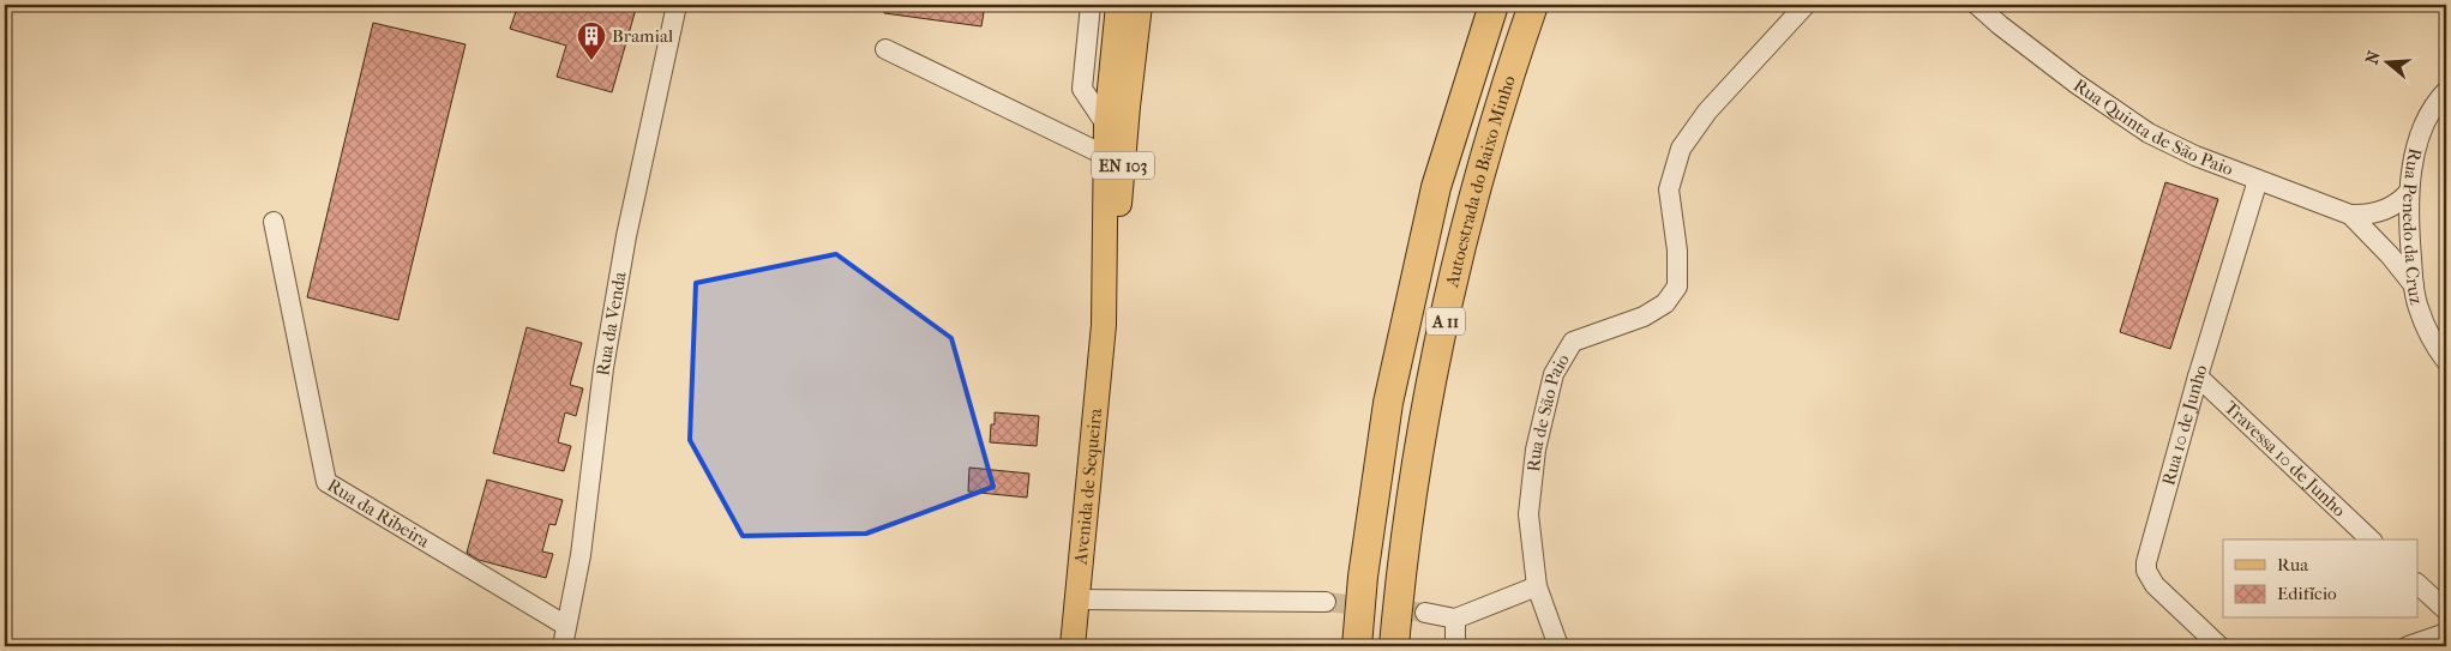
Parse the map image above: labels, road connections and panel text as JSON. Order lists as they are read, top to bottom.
{
  "streets": {
    "highway": ["Autoestrada do Baixo Minho", "A 11"],
    "main road": ["EN 103", "Avenida de Sequeira"],
    "street": [
      "Rua Quinta de São Paio",
      "Rua Penedo da Cruz",
      "Rua da Venda",
      "Rua de São Paio",
      "Rua 10 de Junho",
      "Travessa 10 de Junho",
      "Rua da Ribeira"
    ]
  },
  "crossings": [
    ["Rua Quinta de São Paio", "Rua Penedo da Cruz"],
    ["Rua Quinta de São Paio", "Rua 10 de Junho"],
    ["Rua da Venda", "Rua da Ribeira"],
    ["Rua 10 de Junho", "Travessa 10 de Junho"]
  ],
  "places": {
    "building": ["Bramial"]
  },
  "legend": ["Rua", "Edifício"],
  "north": "left"
}
